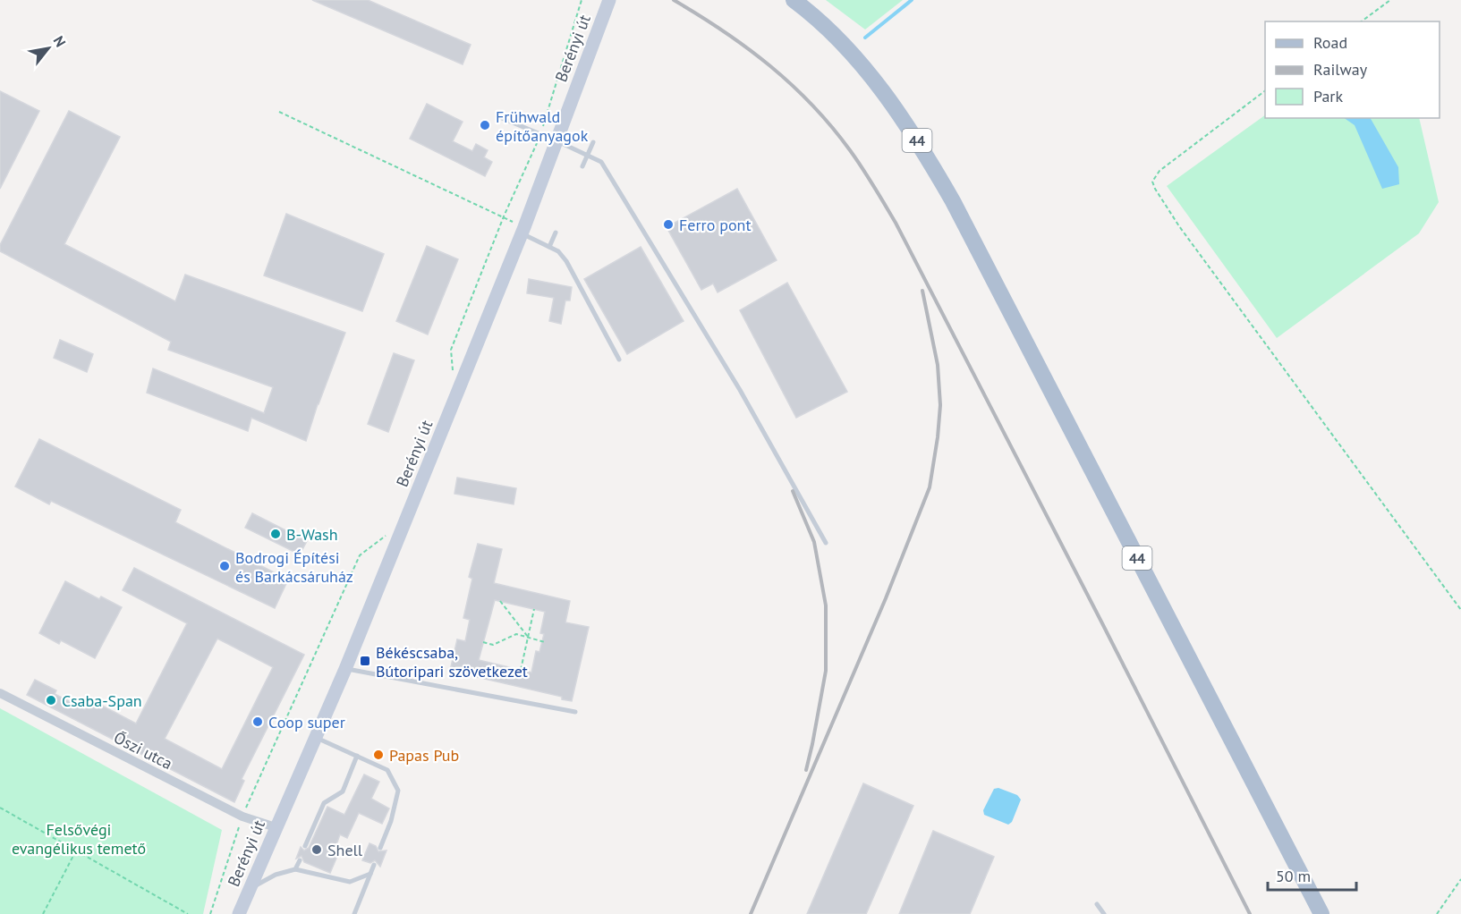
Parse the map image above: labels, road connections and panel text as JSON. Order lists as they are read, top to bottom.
{
  "streets": {
    "main road": ["44"],
    "street": ["Berényi út", "Őszi utca"]
  },
  "crossings": [
    ["Berényi út", "Őszi utca"]
  ],
  "parks": ["Felsővégi evangélikus temető"],
  "places": {
    "other": [
      "Frühwald építőanyagok",
      "Ferro pont",
      "B-Wash",
      "Bodrogi Építési és Barkácsáruház",
      "Csaba-Span",
      "Coop super",
      "Papas Pub",
      "Shell"
    ],
    "transit": ["Békéscsaba, Bútoripari szövetkezet"]
  },
  "legend": ["Road", "Railway", "Park"],
  "scale_bar": "50 m",
  "north": "top right"
}
